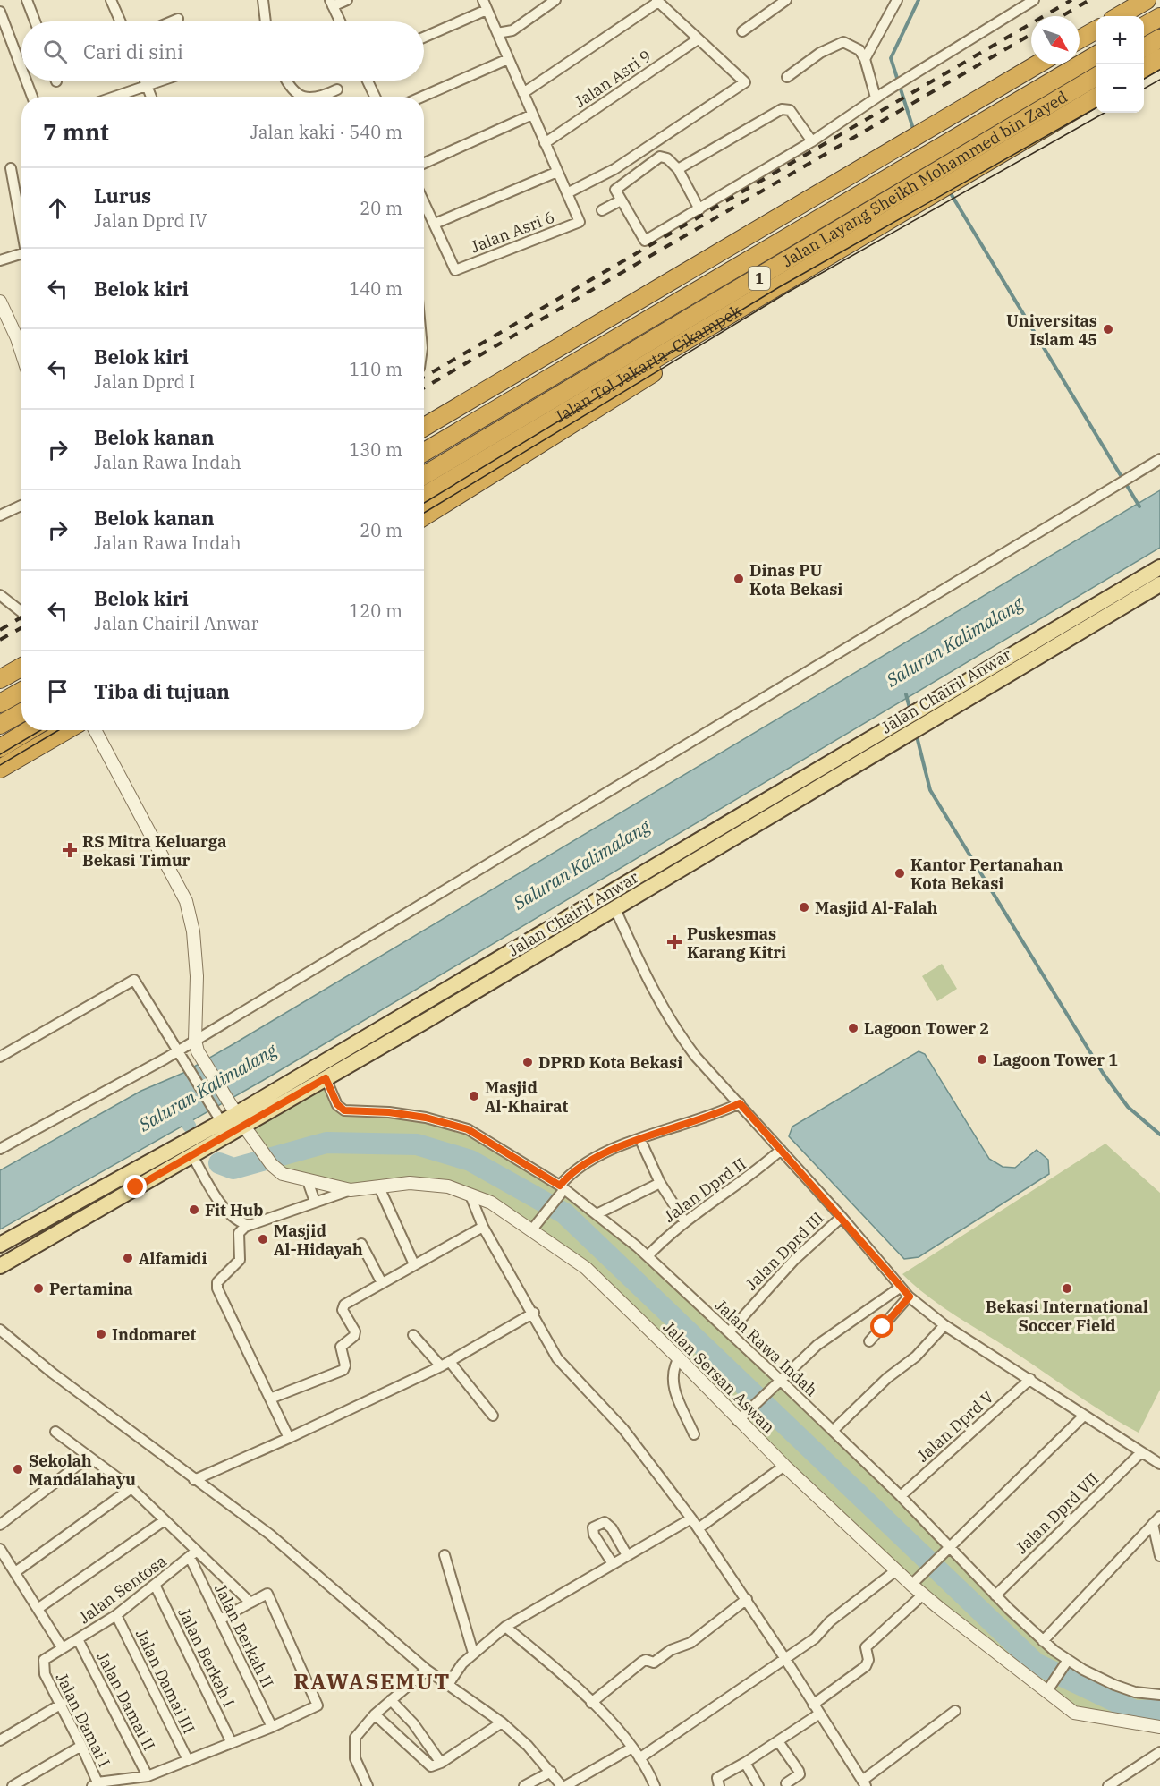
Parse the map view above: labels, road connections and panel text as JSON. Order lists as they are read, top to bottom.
{
  "streets": {
    "highway": ["Jalan Layang Sheikh Mohammed bin Zayed", "1", "Jalan Tol Jakarta–Cikampek"],
    "main road": ["Jalan Chairil Anwar"],
    "street": [
      "Jalan Asri 9",
      "Jalan Asri 6",
      "Jalan Dprd II",
      "Jalan Dprd III",
      "Jalan Rawa Indah",
      "Jalan Sersan Aswan",
      "Jalan Dprd V",
      "Jalan Dprd VII",
      "Jalan Sentosa",
      "Jalan Berkah II",
      "Jalan Berkah I",
      "Jalan Damai III",
      "Jalan Damai II",
      "Jalan Damai I"
    ]
  },
  "crossings": [
    ["Jalan Chairil Anwar", "Jalan Rawa Indah"],
    ["Jalan Chairil Anwar", "Jalan Sersan Aswan"],
    ["Jalan Dprd II", "Jalan Rawa Indah"],
    ["Jalan Dprd III", "Jalan Rawa Indah"],
    ["Jalan Rawa Indah", "Jalan Dprd V"],
    ["Jalan Rawa Indah", "Jalan Dprd VII"],
    ["Jalan Sentosa", "Jalan Berkah II"],
    ["Jalan Sentosa", "Jalan Berkah I"],
    ["Jalan Sentosa", "Jalan Damai III"],
    ["Jalan Sentosa", "Jalan Damai II"],
    ["Jalan Sentosa", "Jalan Damai I"]
  ],
  "districts": ["RAWASEMUT"],
  "water": ["Saluran Kalimalang"],
  "places": {
    "other": [
      "Universitas Islam 45",
      "Dinas PU Kota Bekasi",
      "Kantor Pertanahan Kota Bekasi",
      "Masjid Al-Falah",
      "Lagoon Tower 2",
      "Lagoon Tower 1",
      "DPRD Kota Bekasi",
      "Masjid Al-Khairat",
      "Fit Hub",
      "Masjid Al-Hidayah",
      "Alfamidi",
      "Pertamina",
      "Bekasi International Soccer Field",
      "Indomaret",
      "Sekolah Mandalahayu"
    ],
    "health": ["RS Mitra Keluarga Bekasi Timur", "Puskesmas Karang Kitri"]
  },
  "north": "bottom right",
  "page": {
    "map_buttons": ["+", "−"],
    "search": "Cari di sini",
    "heading": ["7 mnt", "Jalan kaki · 540 m"],
    "list": [
      ["Lurus", "Jalan Dprd IV", "20 m"],
      ["Belok kiri", "140 m"],
      ["Belok kiri", "Jalan Dprd I", "110 m"],
      ["Belok kanan", "Jalan Rawa Indah", "130 m"],
      ["Belok kanan", "Jalan Rawa Indah", "20 m"],
      ["Belok kiri", "Jalan Chairil Anwar", "120 m"],
      "Tiba di tujuan"
    ]
  }
}
